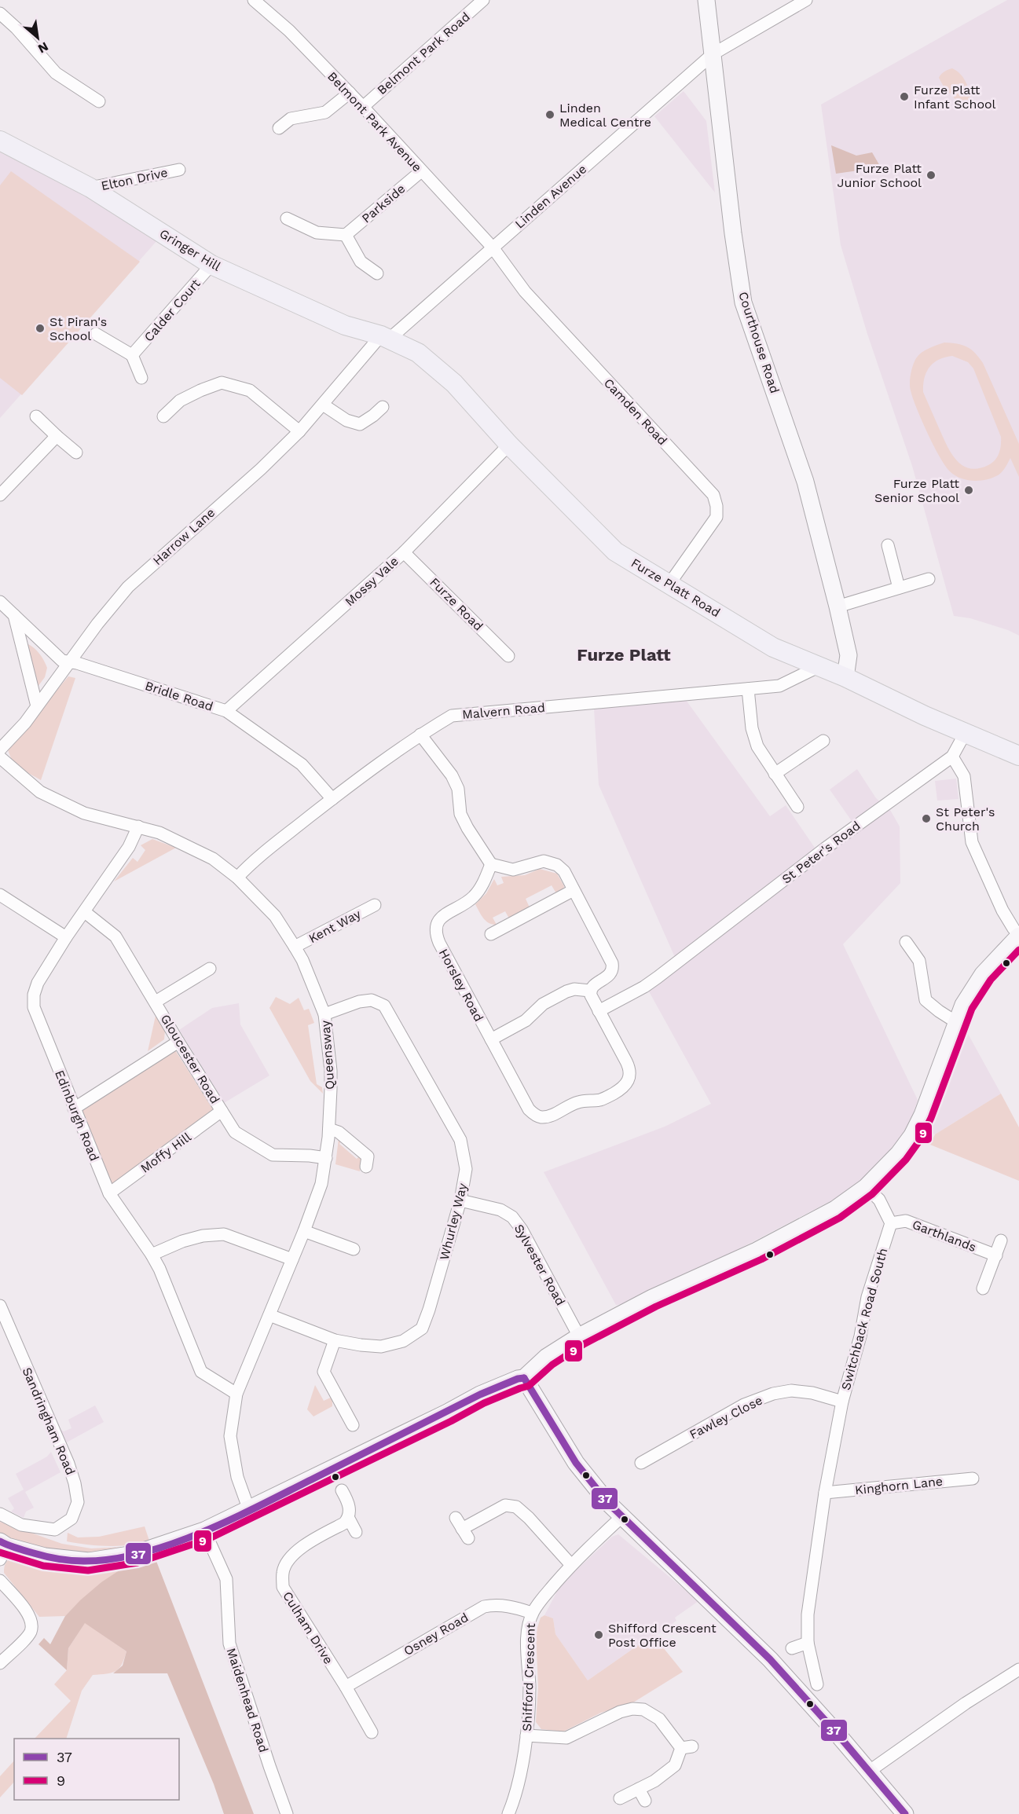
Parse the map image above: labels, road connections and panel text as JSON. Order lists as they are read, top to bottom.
{
  "streets": {
    "main road": ["Gringer Hill", "Furze Platt Road"],
    "street": [
      "Belmont Park Road",
      "Belmont Park Avenue",
      "Elton Drive",
      "Linden Avenue",
      "Parkside",
      "Calder Court",
      "Courthouse Road",
      "Camden Road",
      "Harrow Lane",
      "Mossy Vale",
      "Furze Road",
      "Bridle Road",
      "Malvern Road",
      "St Peter's Road",
      "Kent Way",
      "Horsley Road",
      "Queensway",
      "Gloucester Road",
      "Edinburgh Road",
      "Moffy Hill",
      "Whurley Way",
      "Garthlands",
      "Sylvester Road",
      "Switchback Road South",
      "Fawley Close",
      "Sandringham Road",
      "Kinghorn Lane",
      "Culham Drive",
      "Osney Road",
      "Shifford Crescent",
      "Maidenhead Road"
    ]
  },
  "crossings": [
    ["Belmont Park Road", "Belmont Park Avenue"],
    ["Belmont Park Avenue", "Linden Avenue"],
    ["Belmont Park Avenue", "Parkside"],
    ["Belmont Park Avenue", "Camden Road"],
    ["Elton Drive", "Gringer Hill"],
    ["Linden Avenue", "Gringer Hill"],
    ["Linden Avenue", "Courthouse Road"],
    ["Linden Avenue", "Camden Road"],
    ["Linden Avenue", "Harrow Lane"],
    ["Linden Avenue", "Furze Platt Road"],
    ["Gringer Hill", "Calder Court"],
    ["Gringer Hill", "Harrow Lane"],
    ["Gringer Hill", "Furze Platt Road"],
    ["Courthouse Road", "Furze Platt Road"],
    ["Camden Road", "Furze Platt Road"],
    ["Harrow Lane", "Furze Platt Road"],
    ["Harrow Lane", "Bridle Road"],
    ["Mossy Vale", "Furze Platt Road"],
    ["Mossy Vale", "Furze Road"],
    ["Mossy Vale", "Bridle Road"],
    ["Furze Platt Road", "Malvern Road"],
    ["Furze Platt Road", "St Peter's Road"],
    ["Bridle Road", "Malvern Road"],
    ["Malvern Road", "Queensway"],
    ["St Peter's Road", "Horsley Road"],
    ["Kent Way", "Queensway"],
    ["Queensway", "Gloucester Road"],
    ["Queensway", "Edinburgh Road"],
    ["Queensway", "Whurley Way"],
    ["Gloucester Road", "Edinburgh Road"],
    ["Gloucester Road", "Moffy Hill"],
    ["Edinburgh Road", "Moffy Hill"],
    ["Whurley Way", "Sylvester Road"],
    ["Garthlands", "Switchback Road South"],
    ["Switchback Road South", "Fawley Close"],
    ["Switchback Road South", "Kinghorn Lane"],
    ["Culham Drive", "Osney Road"],
    ["Osney Road", "Shifford Crescent"]
  ],
  "districts": ["Furze Platt"],
  "places": [
    "Furze Platt Infant School",
    "Linden Medical Centre",
    "Furze Platt Junior School",
    "St Piran's School",
    "Furze Platt Senior School",
    "St Peter's Church",
    "Shifford Crescent Post Office"
  ],
  "lines": ["transit line 9", "transit line 37"],
  "legend": ["37", "9"],
  "north": "bottom right"
}
